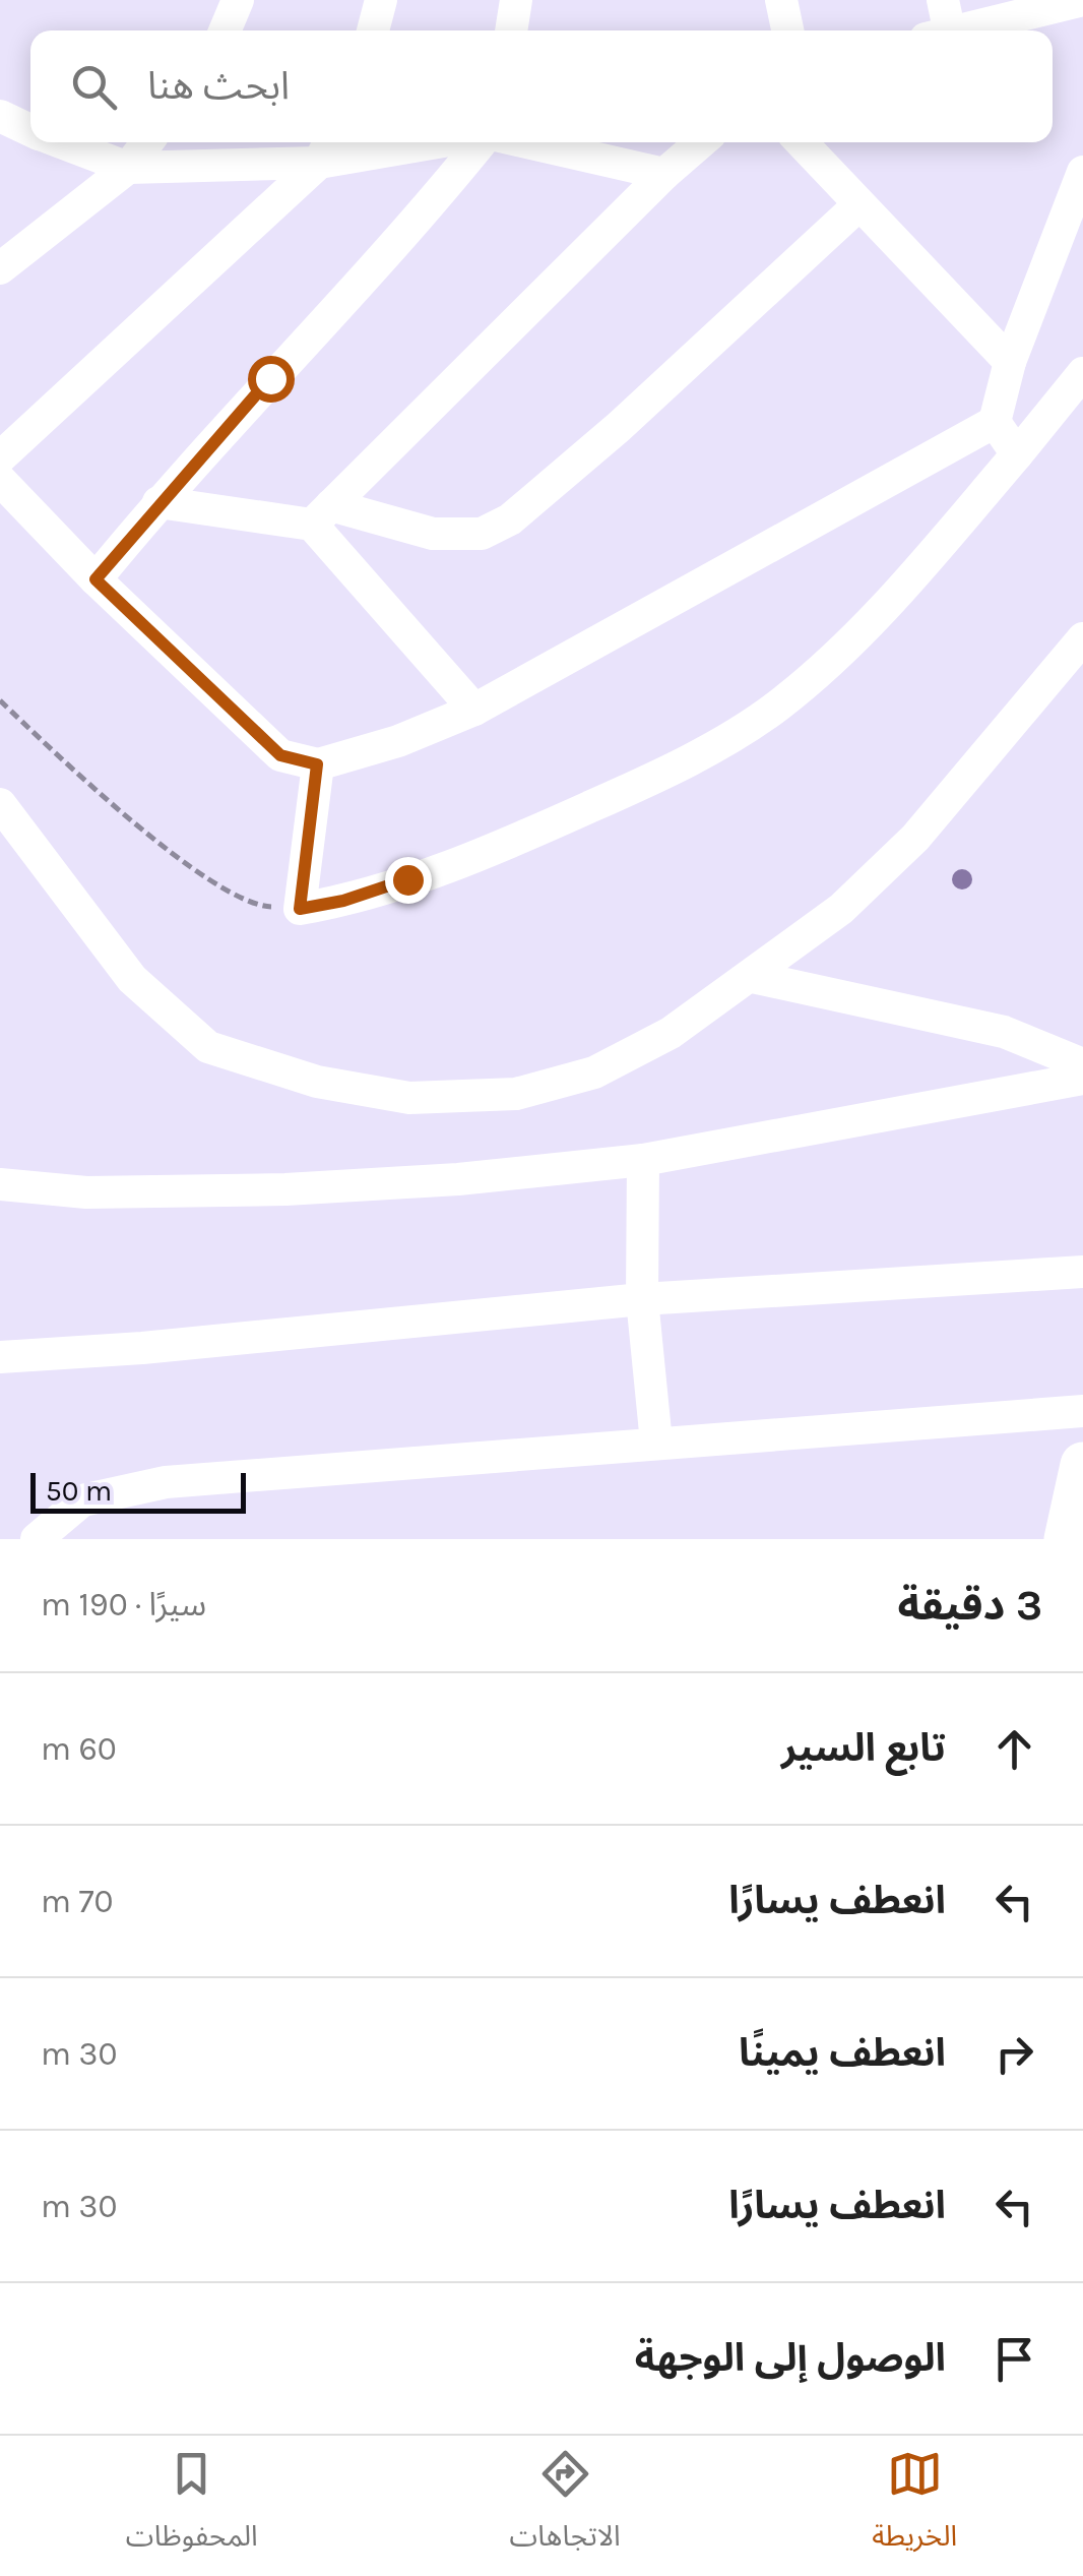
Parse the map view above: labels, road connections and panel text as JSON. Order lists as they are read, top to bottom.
{
  "scale_bar": "50 m",
  "page": {
    "search": "ابحث هنا",
    "scale": "50 m",
    "heading": ["3 دقيقة", "سيرًا · 190 m"],
    "list": [
      ["تابع السير", "60 m"],
      ["انعطف يسارًا", "70 m"],
      ["انعطف يمينًا", "30 m"],
      ["انعطف يسارًا", "30 m"],
      "الوصول إلى الوجهة"
    ],
    "nav": ["الخريطة", "الاتجاهات", "المحفوظات"]
  }
}
